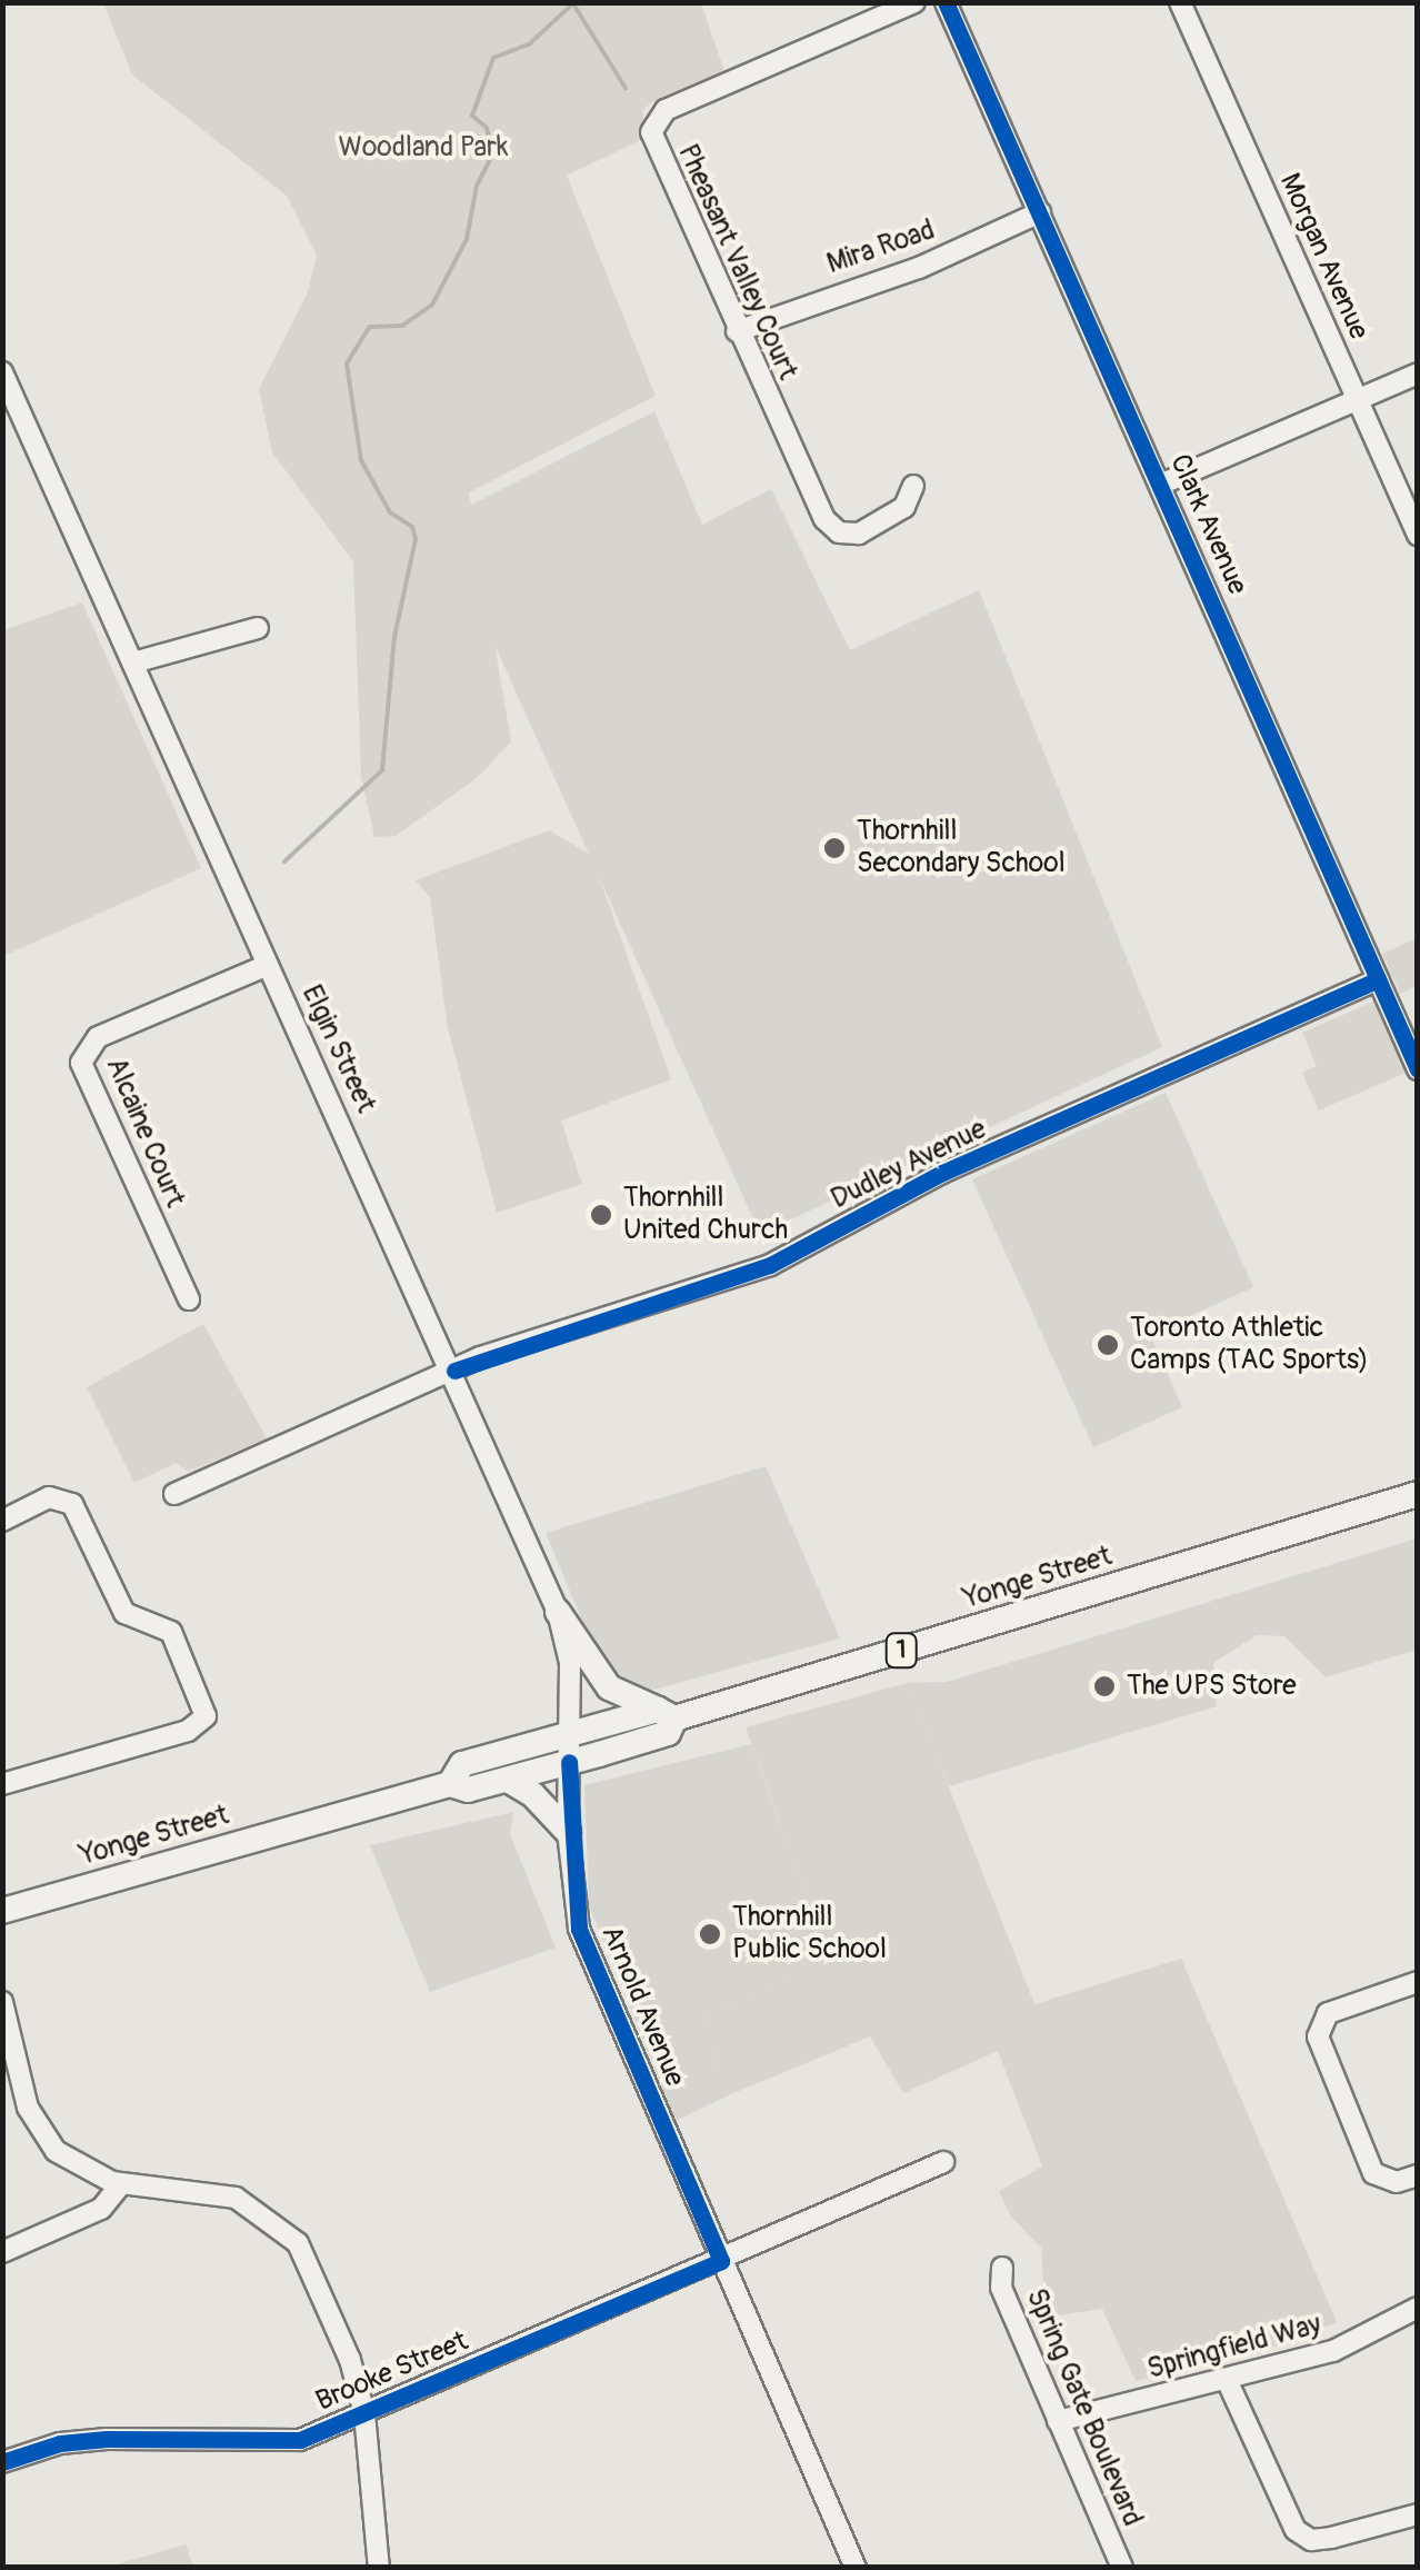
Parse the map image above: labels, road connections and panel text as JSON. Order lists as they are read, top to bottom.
{
  "streets": {
    "main road": ["Yonge Street", "1"],
    "street": [
      "Mira Road",
      "Morgan Avenue",
      "Pheasant Valley Court",
      "Clark Avenue",
      "Elgin Street",
      "Alcaine Court",
      "Dudley Avenue",
      "Arnold Avenue",
      "Springfield Way",
      "Brooke Street",
      "Spring Gate Boulevard"
    ]
  },
  "crossings": [
    ["Mira Road", "Pheasant Valley Court"],
    ["Mira Road", "Clark Avenue"],
    ["Clark Avenue", "Dudley Avenue"],
    ["Elgin Street", "Alcaine Court"],
    ["Elgin Street", "Dudley Avenue"],
    ["Elgin Street", "Yonge Street"],
    ["Elgin Street", "Arnold Avenue"],
    ["Yonge Street", "Arnold Avenue"],
    ["Arnold Avenue", "Brooke Street"],
    ["Springfield Way", "Spring Gate Boulevard"]
  ],
  "parks": ["Woodland Park"],
  "places": [
    "Thornhill Secondary School",
    "Thornhill United Church",
    "Toronto Athletic Camps (TAC Sports)",
    "The UPS Store",
    "Thornhill Public School"
  ]
}
